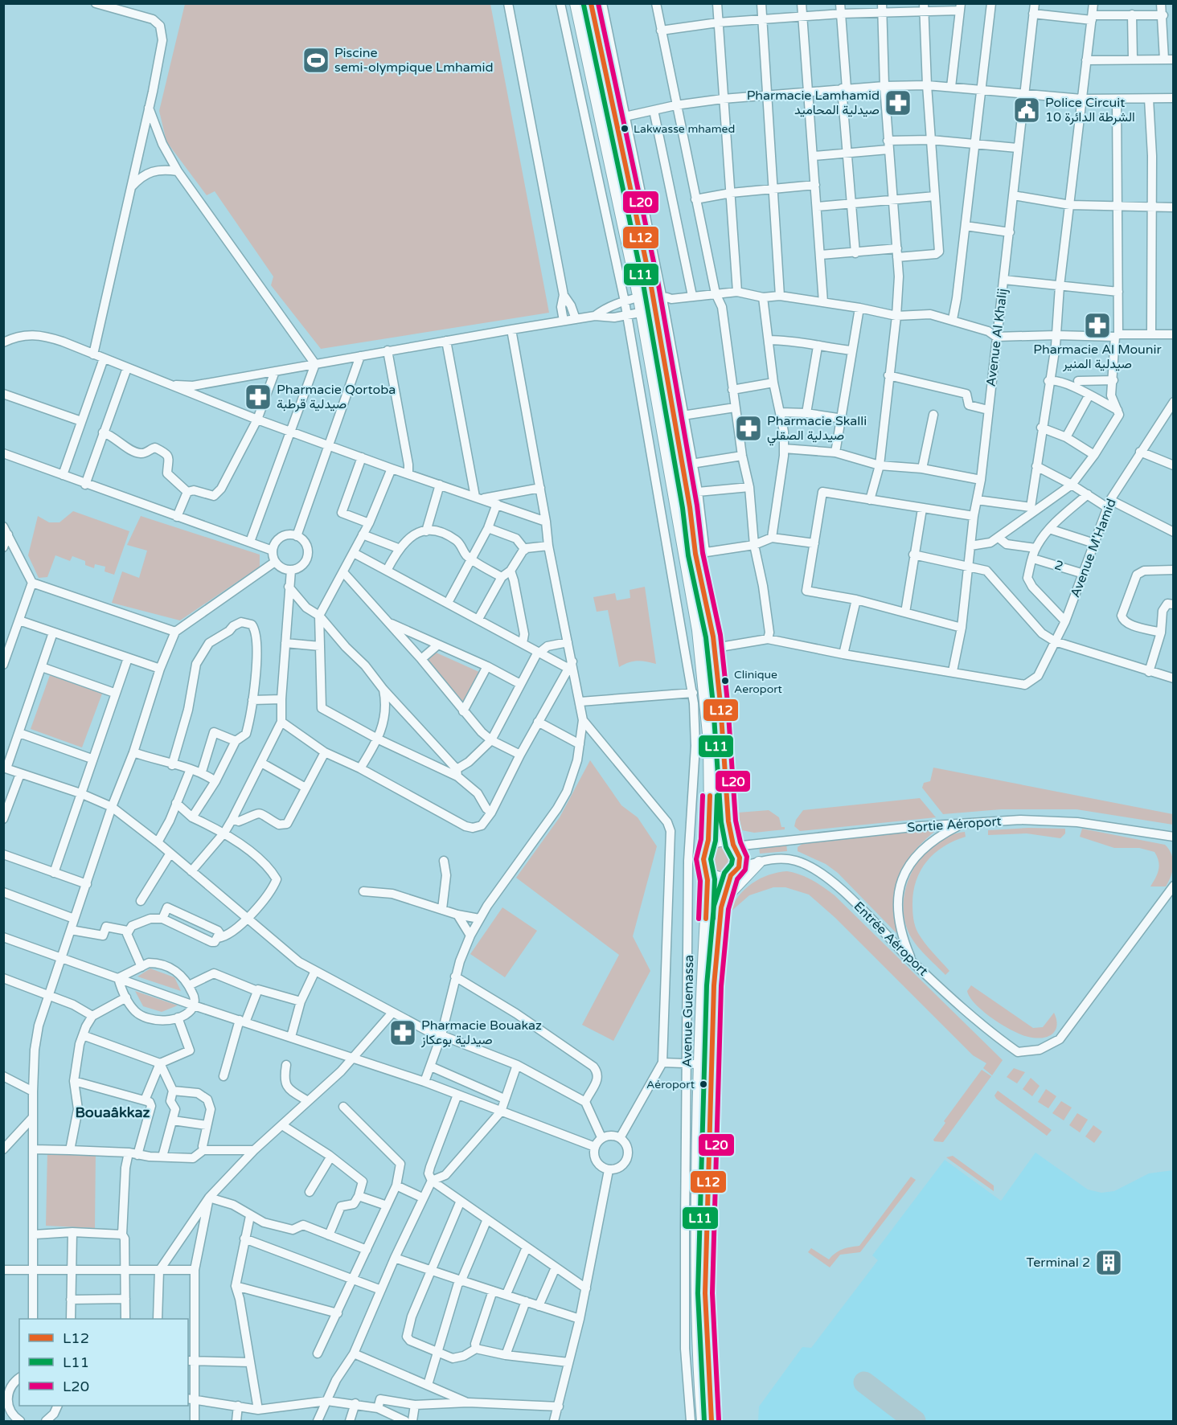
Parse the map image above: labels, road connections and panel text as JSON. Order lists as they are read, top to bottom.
{
  "streets": {
    "main road": ["Avenue Guemassa"],
    "street": [
      "Avenue Al Khalij",
      "Avenue M'Hamid",
      "2",
      "Sortie Aéroport",
      "Entrée Aéroport"
    ]
  },
  "crossings": [
    ["Avenue Al Khalij", "Avenue M'Hamid"],
    ["Avenue M'Hamid", "2"],
    ["Sortie Aéroport", "Entrée Aéroport"],
    ["Sortie Aéroport", "Avenue Guemassa"],
    ["Entrée Aéroport", "Avenue Guemassa"]
  ],
  "districts": ["Bouaâkkaz"],
  "places": {
    "sports": ["Piscine semi-olympique Lmhamid"],
    "pharmacy": [
      "Pharmacie Lamhamid صيدلية المحاميد",
      "Pharmacie Al Mounir صيدلية المنير",
      "Pharmacie Qortoba صيدلية قرطبة",
      "Pharmacie Skalli صيدلية الصقلي",
      "Pharmacie Bouakaz صيدلية بوعكاز"
    ],
    "public building": ["Police Circuit 10 الشرطة الدائرة"],
    "other": ["Lakwasse mhamed", "Clinique Aeroport", "Aéroport"],
    "building": ["Terminal 2"]
  },
  "lines": ["transit line L12", "transit line L20", "transit line L11"],
  "legend": ["L12", "L11", "L20"]
}
